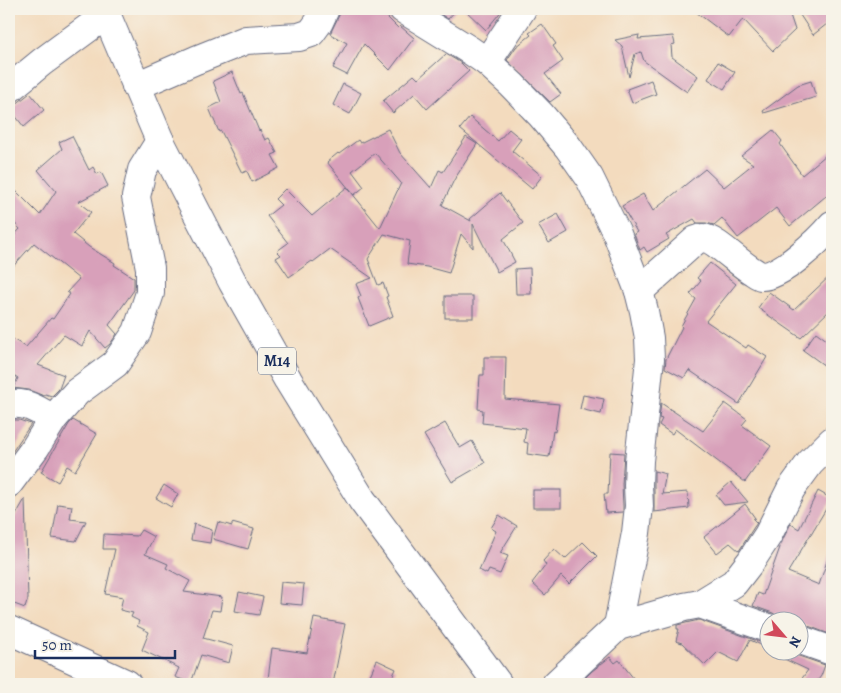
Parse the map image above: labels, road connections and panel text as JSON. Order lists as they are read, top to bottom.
{
  "streets": {
    "main road": ["M14"]
  },
  "scale_bar": "50 m",
  "north": "bottom right"
}
